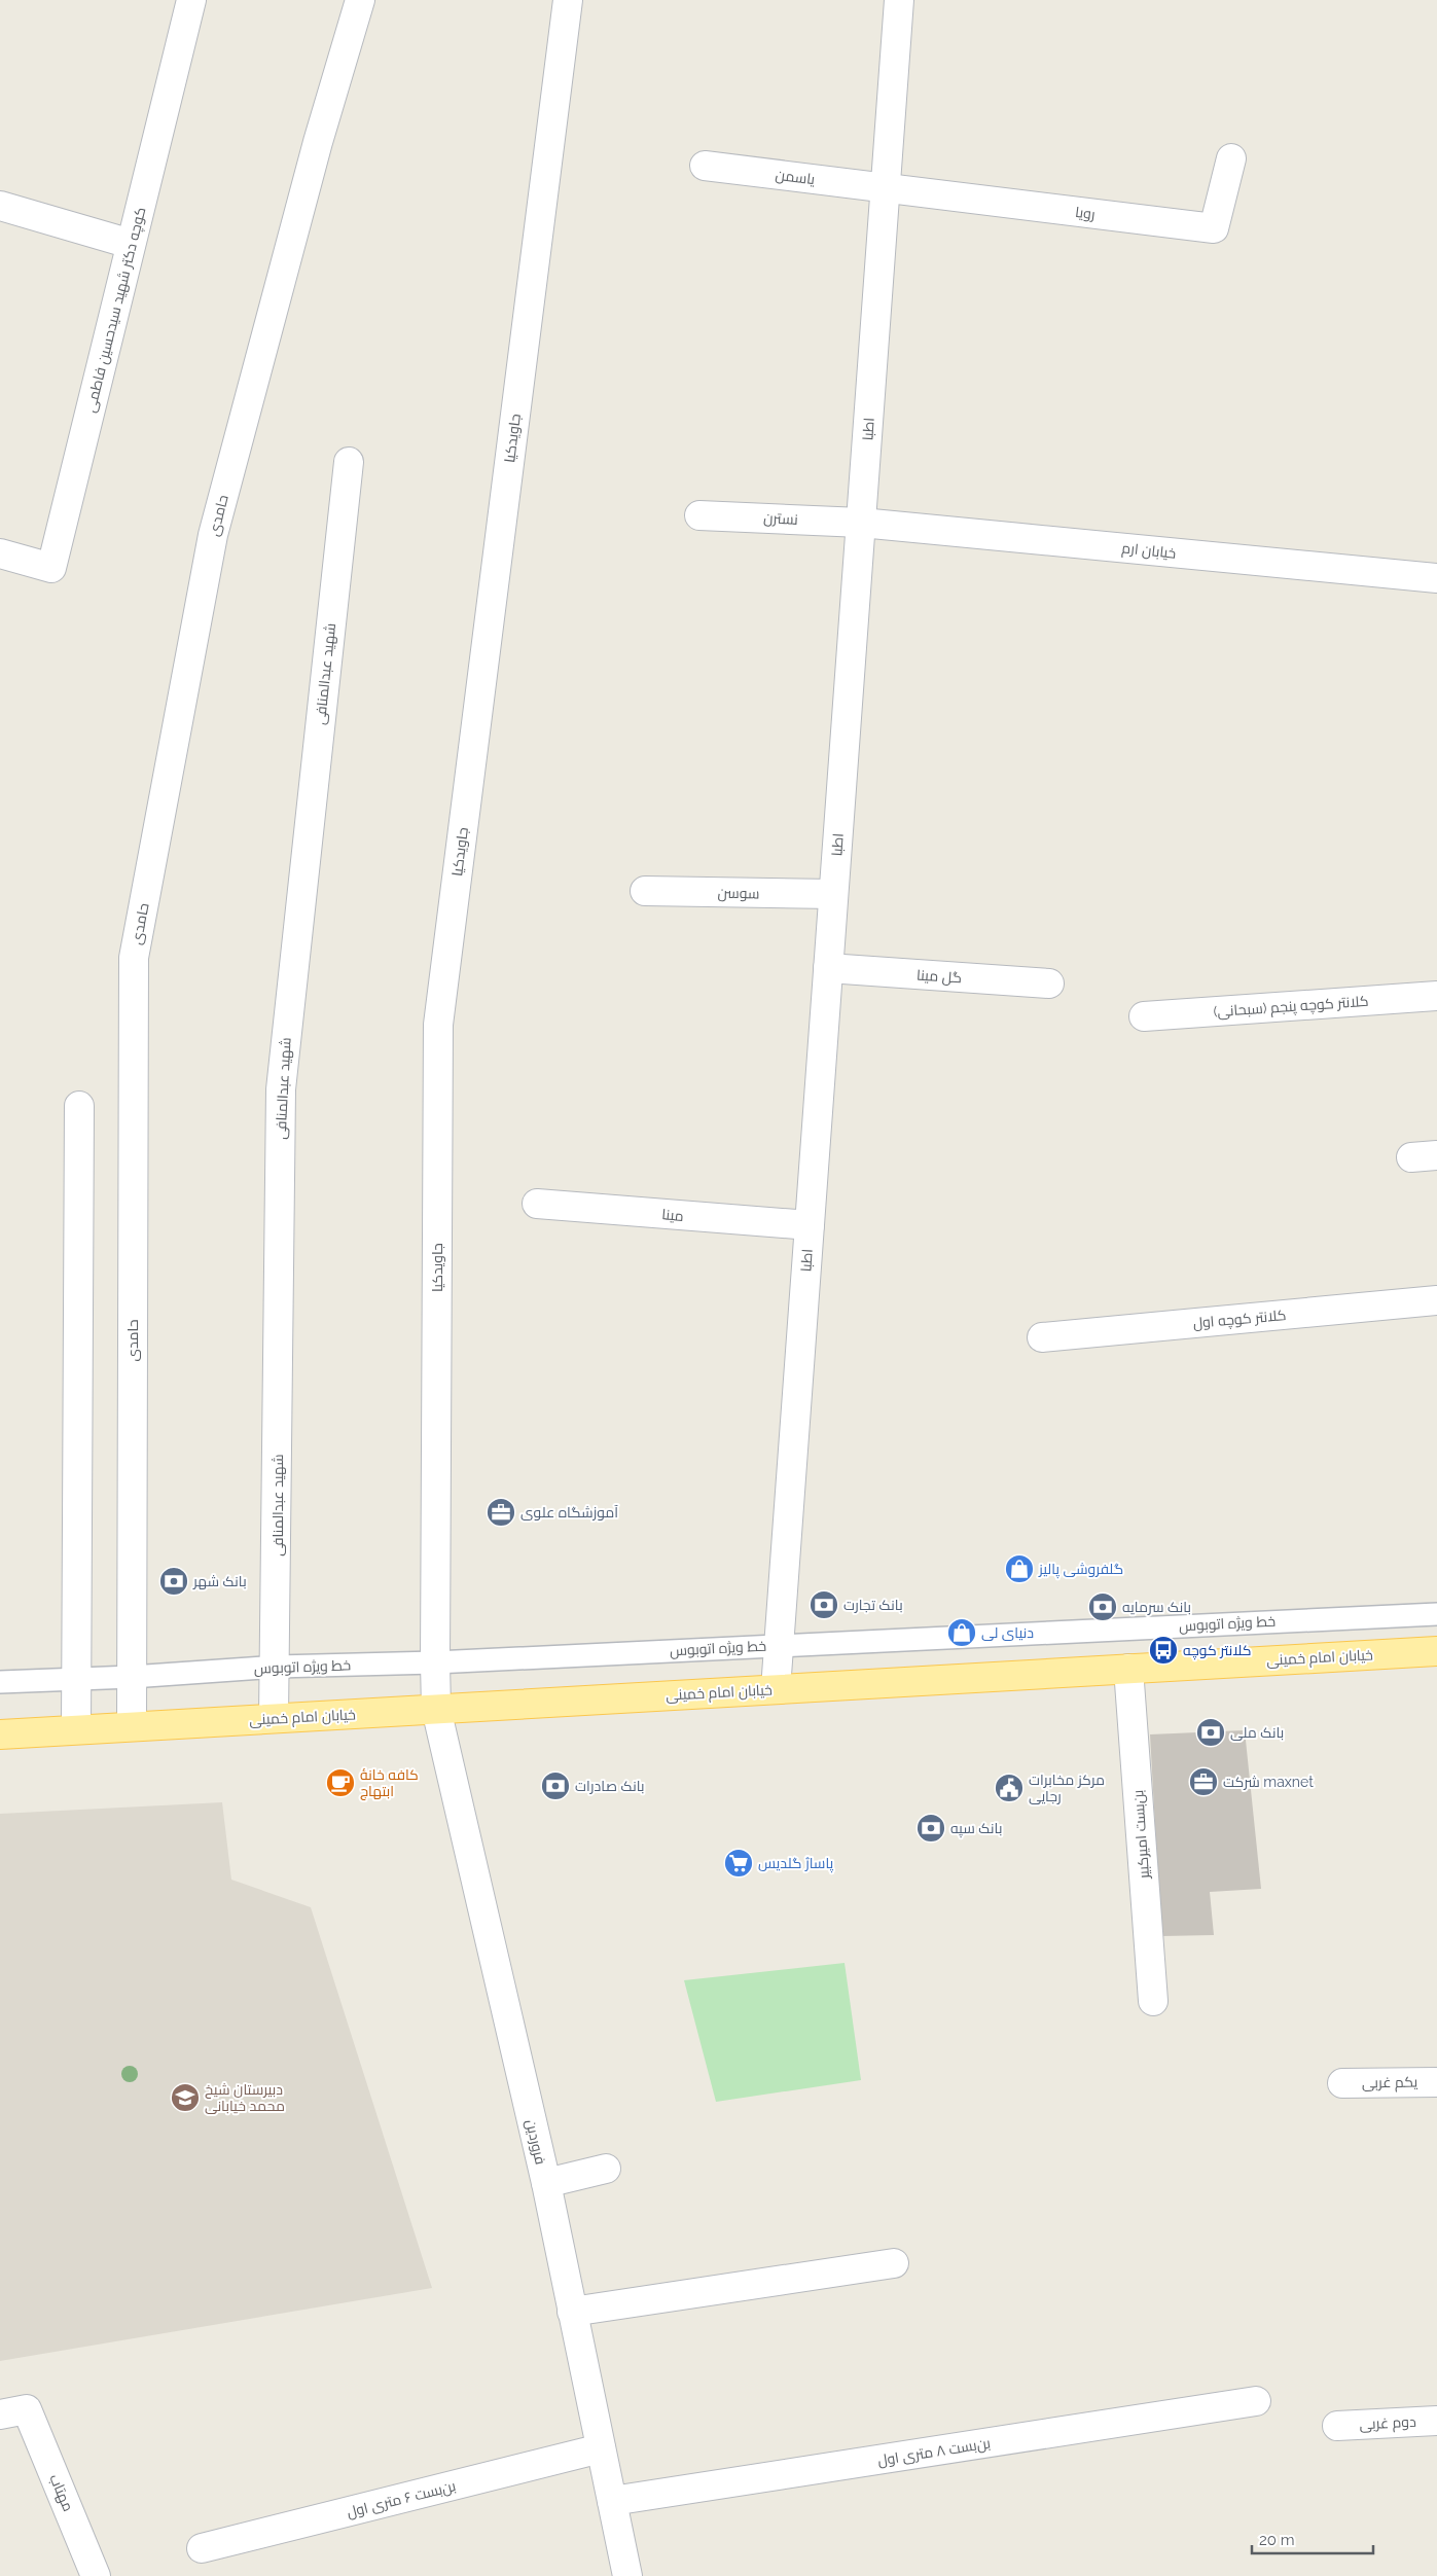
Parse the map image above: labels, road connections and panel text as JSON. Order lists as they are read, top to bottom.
{
  "streets": {
    "main road": ["خیابان امام خمینی"],
    "street": [
      "یاسمن",
      "رویا",
      "کوچه دکتر شهید سیدحسین فاطمی",
      "اطبا",
      "جاویدکیا",
      "حامدی",
      "نسترن",
      "خیابان ارم",
      "شهید عبدالمنافی",
      "سوسن",
      "گل مینا",
      "کلانتر کوچه پنجم (سبحانی)",
      "مینا",
      "کلانتر کوچه اول",
      "بن‌بست امیرکبیر",
      "یکم غربی",
      "فروردین",
      "دوم غربی",
      "بن‌بست ۸ متری اول",
      "مهتاب",
      "بن‌بست ۶ متری اول"
    ],
    "lane": ["خط ویژه اتوبوس"]
  },
  "crossings": [
    ["یاسمن", "رویا"],
    ["یاسمن", "اطبا"],
    ["رویا", "اطبا"],
    ["اطبا", "نسترن"],
    ["اطبا", "خیابان ارم"],
    ["اطبا", "سوسن"],
    ["اطبا", "گل مینا"],
    ["اطبا", "مینا"],
    ["اطبا", "خط ویژه اتوبوس"],
    ["اطبا", "خیابان امام خمینی"],
    ["جاویدکیا", "خط ویژه اتوبوس"],
    ["جاویدکیا", "خیابان امام خمینی"],
    ["جاویدکیا", "فروردین"],
    ["حامدی", "خط ویژه اتوبوس"],
    ["حامدی", "خیابان امام خمینی"],
    ["نسترن", "خیابان ارم"],
    ["شهید عبدالمنافی", "خط ویژه اتوبوس"],
    ["شهید عبدالمنافی", "خیابان امام خمینی"],
    ["خیابان امام خمینی", "بن‌بست امیرکبیر"],
    ["خیابان امام خمینی", "فروردین"],
    ["فروردین", "بن‌بست ۸ متری اول"],
    ["فروردین", "بن‌بست ۶ متری اول"]
  ],
  "places": {
    "office": ["آموزشگاه علوی", "شرکت maxnet"],
    "shop": ["گلفروشی پالیز", "دنیای لی"],
    "bank": [
      "بانک شهر",
      "بانک تجارت",
      "بانک سرمایه",
      "بانک ملی",
      "بانک صادرات",
      "بانک سپه"
    ],
    "bus stop": ["کلانتر کوچه"],
    "cafe": ["کافه خانهٔ ابتهاج"],
    "public building": ["مرکز مخابرات رجایی"],
    "supermarket": ["پاساژ گلدیس"],
    "school or university": ["دبیرستان شیخ محمد خیابانی"]
  },
  "scale_bar": "20 m"
}
